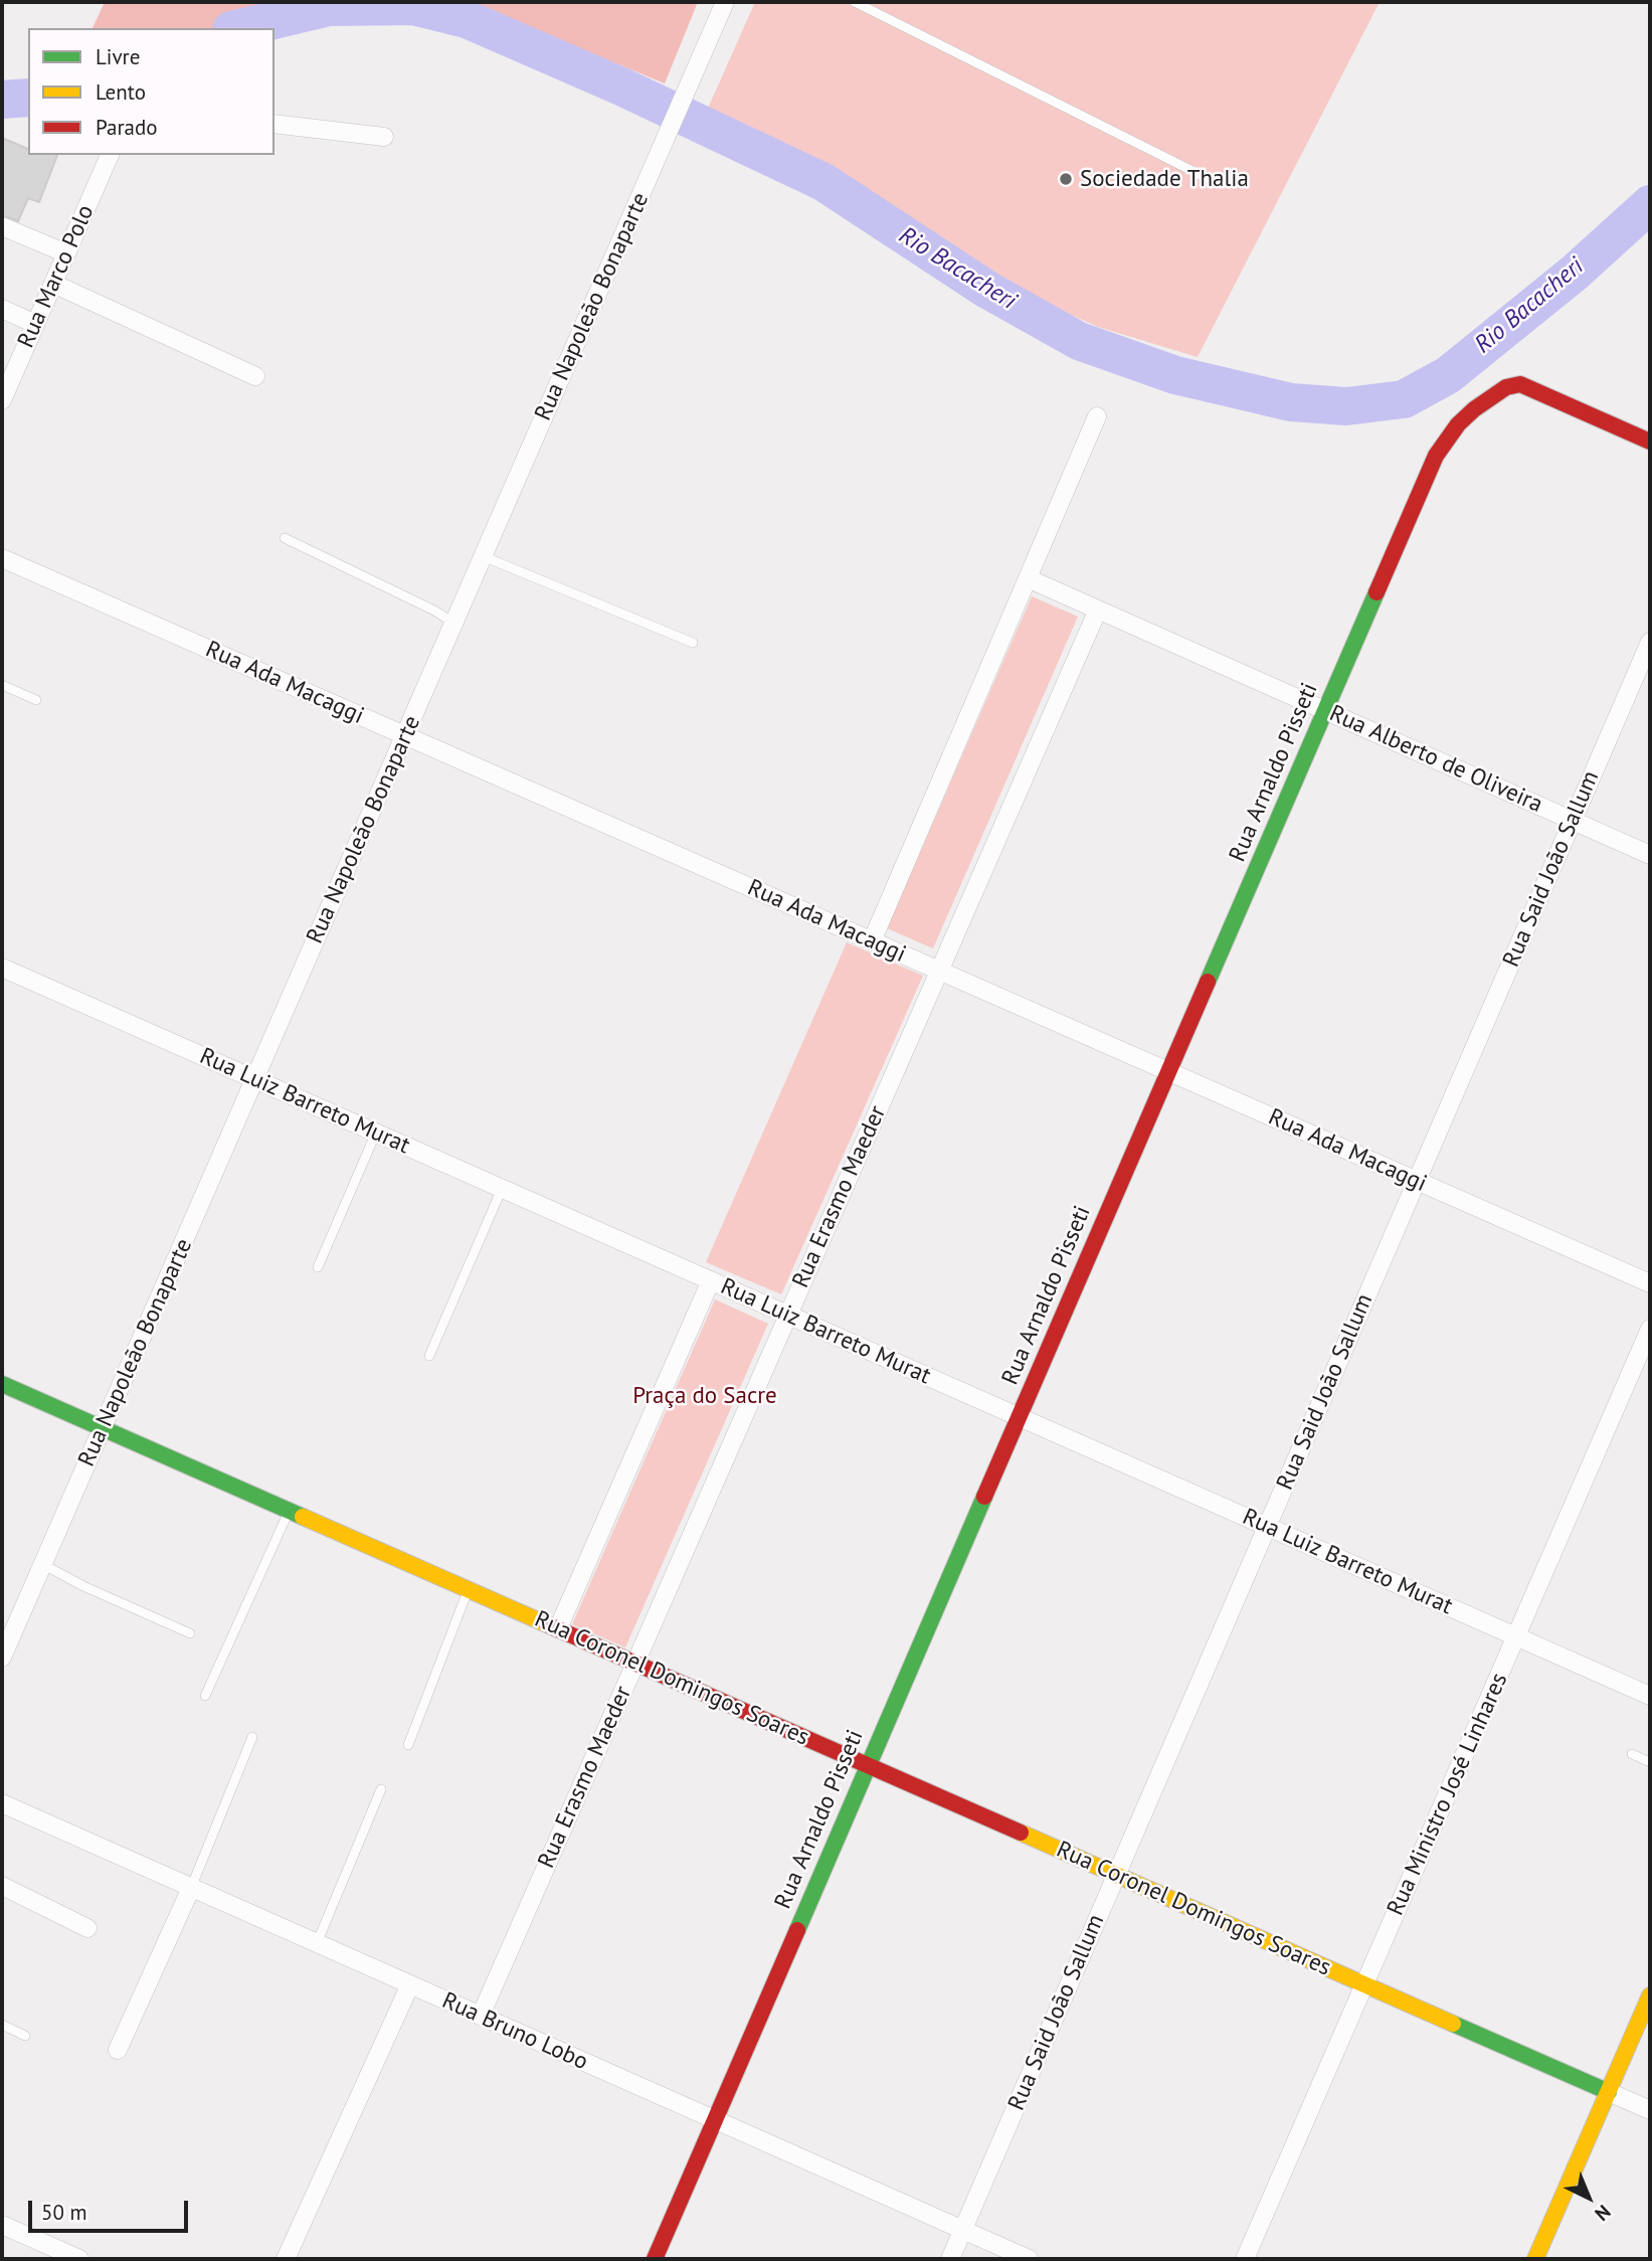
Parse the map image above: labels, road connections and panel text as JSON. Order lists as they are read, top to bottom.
{
  "streets": {
    "street": [
      "Rua Marco Polo",
      "Rua Napoleão Bonaparte",
      "Rua Ada Macaggi",
      "Rua Alberto de Oliveira",
      "Rua Arnaldo Pisseti",
      "Rua Said João Sallum",
      "Rua Luiz Barreto Murat",
      "Rua Erasmo Maeder",
      "Rua Coronel Domingos Soares",
      "Rua Ministro José Linhares",
      "Rua Bruno Lobo"
    ]
  },
  "crossings": [
    ["Rua Napoleão Bonaparte", "Rua Ada Macaggi"],
    ["Rua Napoleão Bonaparte", "Rua Luiz Barreto Murat"],
    ["Rua Napoleão Bonaparte", "Rua Coronel Domingos Soares"],
    ["Rua Ada Macaggi", "Rua Arnaldo Pisseti"],
    ["Rua Ada Macaggi", "Rua Said João Sallum"],
    ["Rua Ada Macaggi", "Rua Erasmo Maeder"],
    ["Rua Alberto de Oliveira", "Rua Arnaldo Pisseti"],
    ["Rua Alberto de Oliveira", "Rua Said João Sallum"],
    ["Rua Alberto de Oliveira", "Rua Erasmo Maeder"],
    ["Rua Arnaldo Pisseti", "Rua Luiz Barreto Murat"],
    ["Rua Arnaldo Pisseti", "Rua Coronel Domingos Soares"],
    ["Rua Arnaldo Pisseti", "Rua Bruno Lobo"],
    ["Rua Said João Sallum", "Rua Luiz Barreto Murat"],
    ["Rua Said João Sallum", "Rua Coronel Domingos Soares"],
    ["Rua Said João Sallum", "Rua Bruno Lobo"],
    ["Rua Luiz Barreto Murat", "Rua Erasmo Maeder"],
    ["Rua Luiz Barreto Murat", "Rua Ministro José Linhares"],
    ["Rua Erasmo Maeder", "Rua Coronel Domingos Soares"],
    ["Rua Erasmo Maeder", "Rua Bruno Lobo"],
    ["Rua Coronel Domingos Soares", "Rua Ministro José Linhares"]
  ],
  "water": ["Rio Bacacheri"],
  "parks": ["Praça do Sacre"],
  "places": ["Sociedade Thalia"],
  "legend": ["Livre", "Lento", "Parado"],
  "scale_bar": "50 m",
  "north": "bottom right"
}
